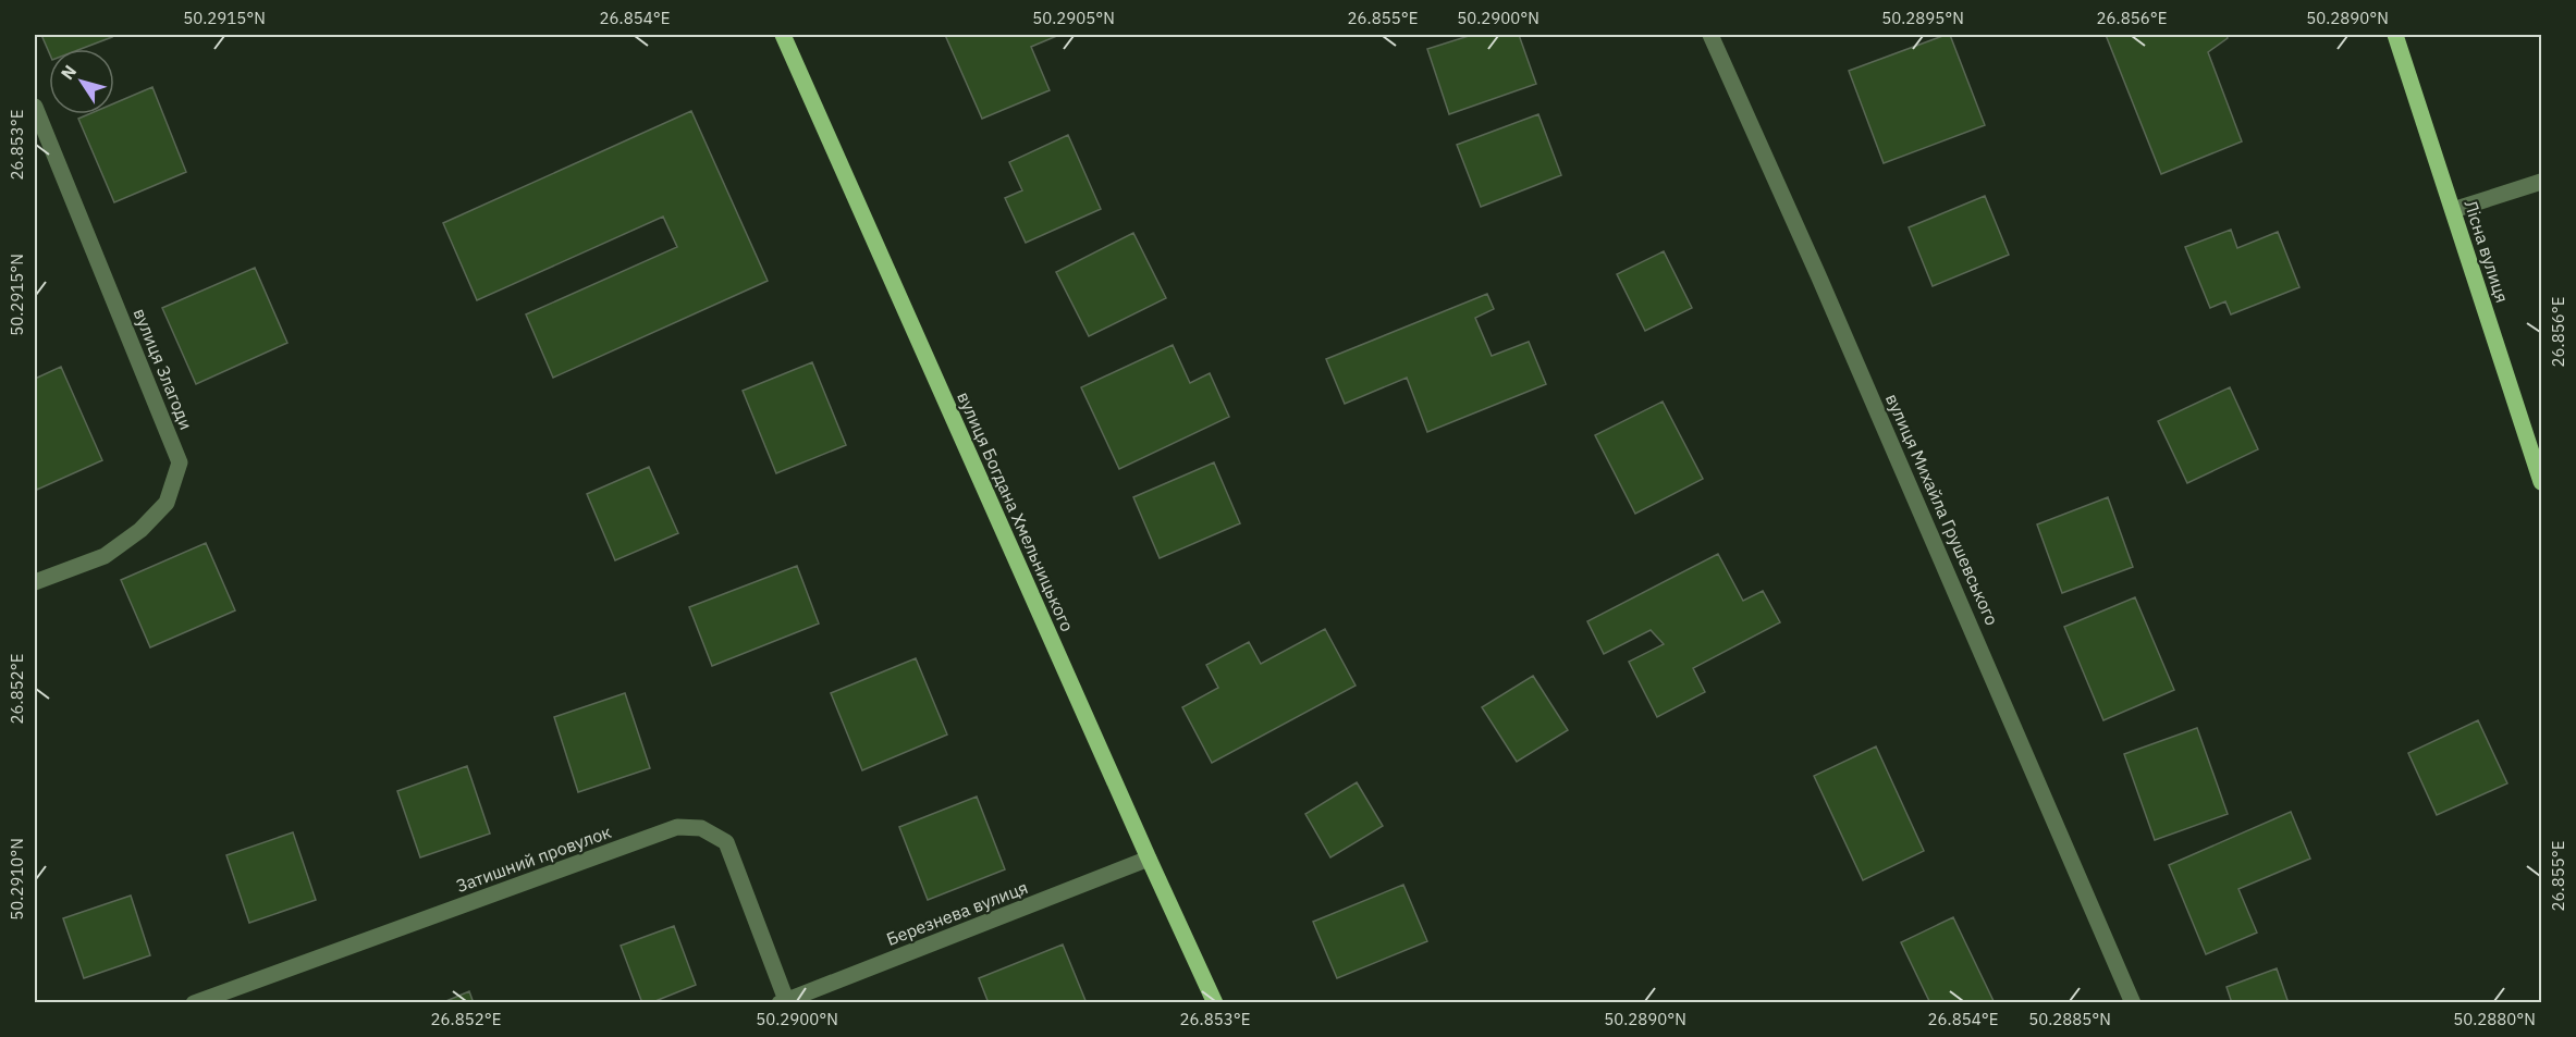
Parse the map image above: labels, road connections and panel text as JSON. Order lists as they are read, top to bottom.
{
  "streets": {
    "main road": ["Лісна вулиця", "вулиця Богдана Хмельницького"],
    "street": [
      "вулиця Злагоди",
      "вулиця Михайла Грушевського",
      "Затишний провулок",
      "Березнева вулиця"
    ]
  },
  "crossings": [
    ["вулиця Богдана Хмельницького", "Березнева вулиця"],
    ["Затишний провулок", "Березнева вулиця"]
  ],
  "north": "top left",
  "coordinates": [
    "50.2915°N",
    "26.854°E",
    "50.2905°N",
    "26.855°E",
    "50.2900°N",
    "50.2895°N",
    "26.856°E",
    "50.2890°N",
    "26.853°E",
    "26.852°E",
    "50.2910°N",
    "50.2885°N",
    "50.2880°N"
  ]
}
